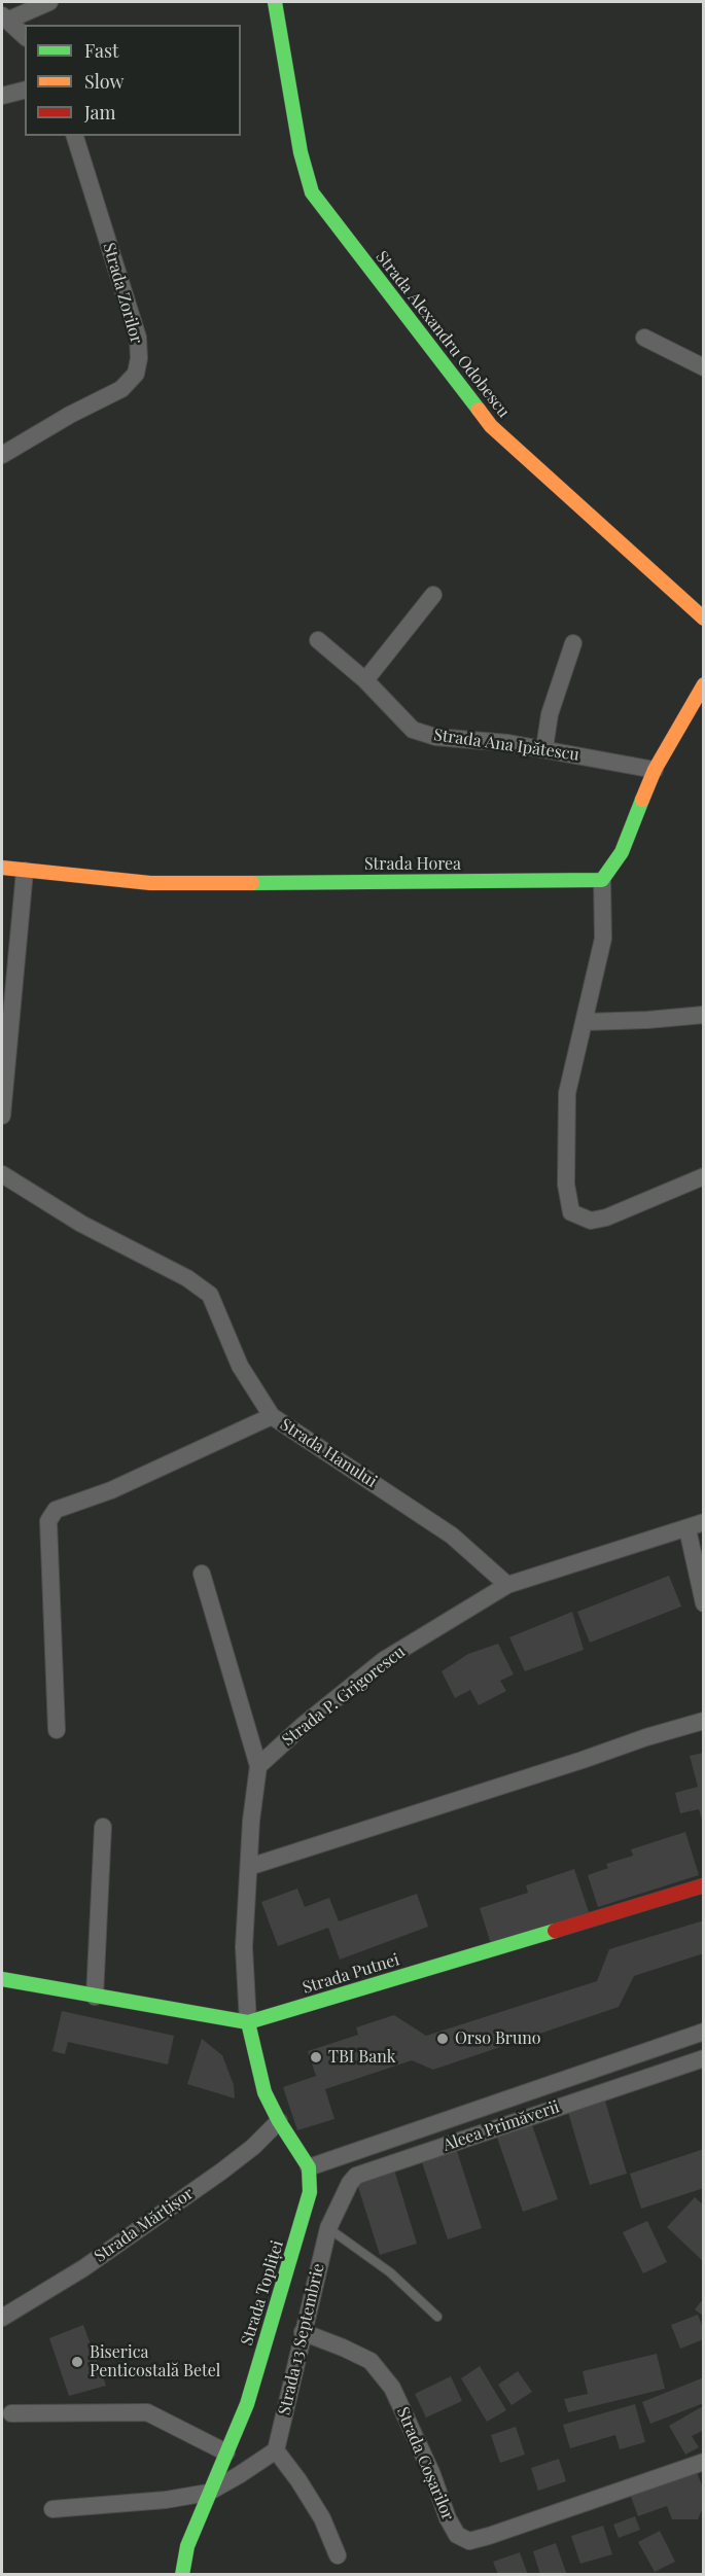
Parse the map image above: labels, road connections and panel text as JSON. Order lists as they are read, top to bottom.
{
  "streets": {
    "street": [
      "Strada Zorilor",
      "Strada Alexandru Odobescu",
      "Strada Ana Ipătescu",
      "Strada Horea",
      "Strada Hanului",
      "Strada P. Grigorescu",
      "Strada Putnei",
      "Aleea Primăverii",
      "Strada Mărțișor",
      "Strada Topliței",
      "Strada 13 Septembrie",
      "Strada Coșarilor"
    ]
  },
  "crossings": [
    ["Strada Hanului", "Strada P. Grigorescu"],
    ["Aleea Primăverii", "Strada Topliței"],
    ["Aleea Primăverii", "Strada 13 Septembrie"],
    ["Strada 13 Septembrie", "Strada Coșarilor"]
  ],
  "places": ["Orso Bruno", "TBI Bank", "Biserica Penticostală Betel"],
  "legend": ["Fast", "Slow", "Jam"]
}
